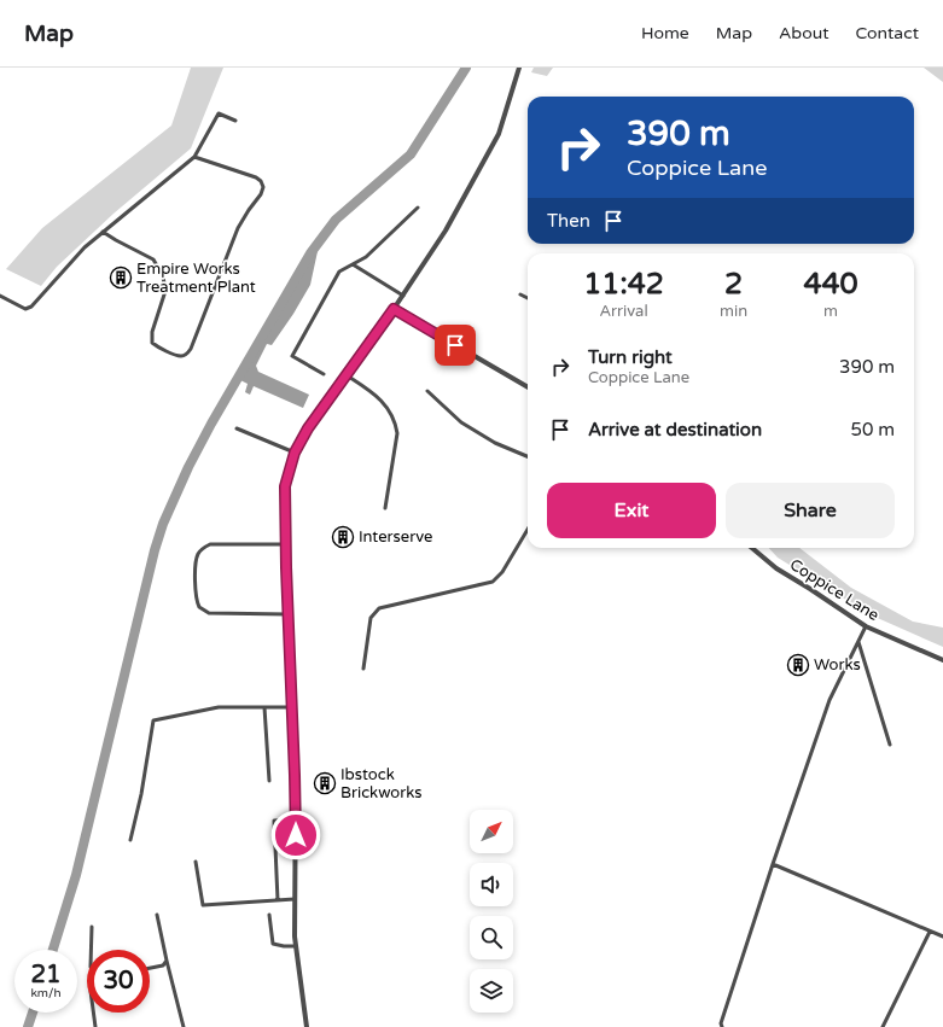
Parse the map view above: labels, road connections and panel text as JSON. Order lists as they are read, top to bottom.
{
  "streets": {
    "street": ["Coppice Lane"]
  },
  "places": {
    "building": [
      "Empire Works Treatment Plant",
      "Interserve",
      "Works",
      "Ibstock Brickworks"
    ]
  },
  "north": "top right",
  "page": {
    "header": "Map",
    "nav": [
      "Home",
      "Map",
      "About",
      "Contact"
    ],
    "turn": ["390 m", "Coppice Lane"],
    "then": "Then",
    "eta": [
      "11:42",
      "Arrival",
      "2",
      "min",
      "440",
      "m"
    ],
    "list": [
      {
        "name": "Turn right",
        "note": "Coppice Lane",
        "value": "390 m"
      },
      {
        "name": "Arrive at destination",
        "value": "50 m"
      }
    ],
    "buttons": ["Exit", "Share"],
    "speed": "21 km/h",
    "limit": "30"
  }
}
